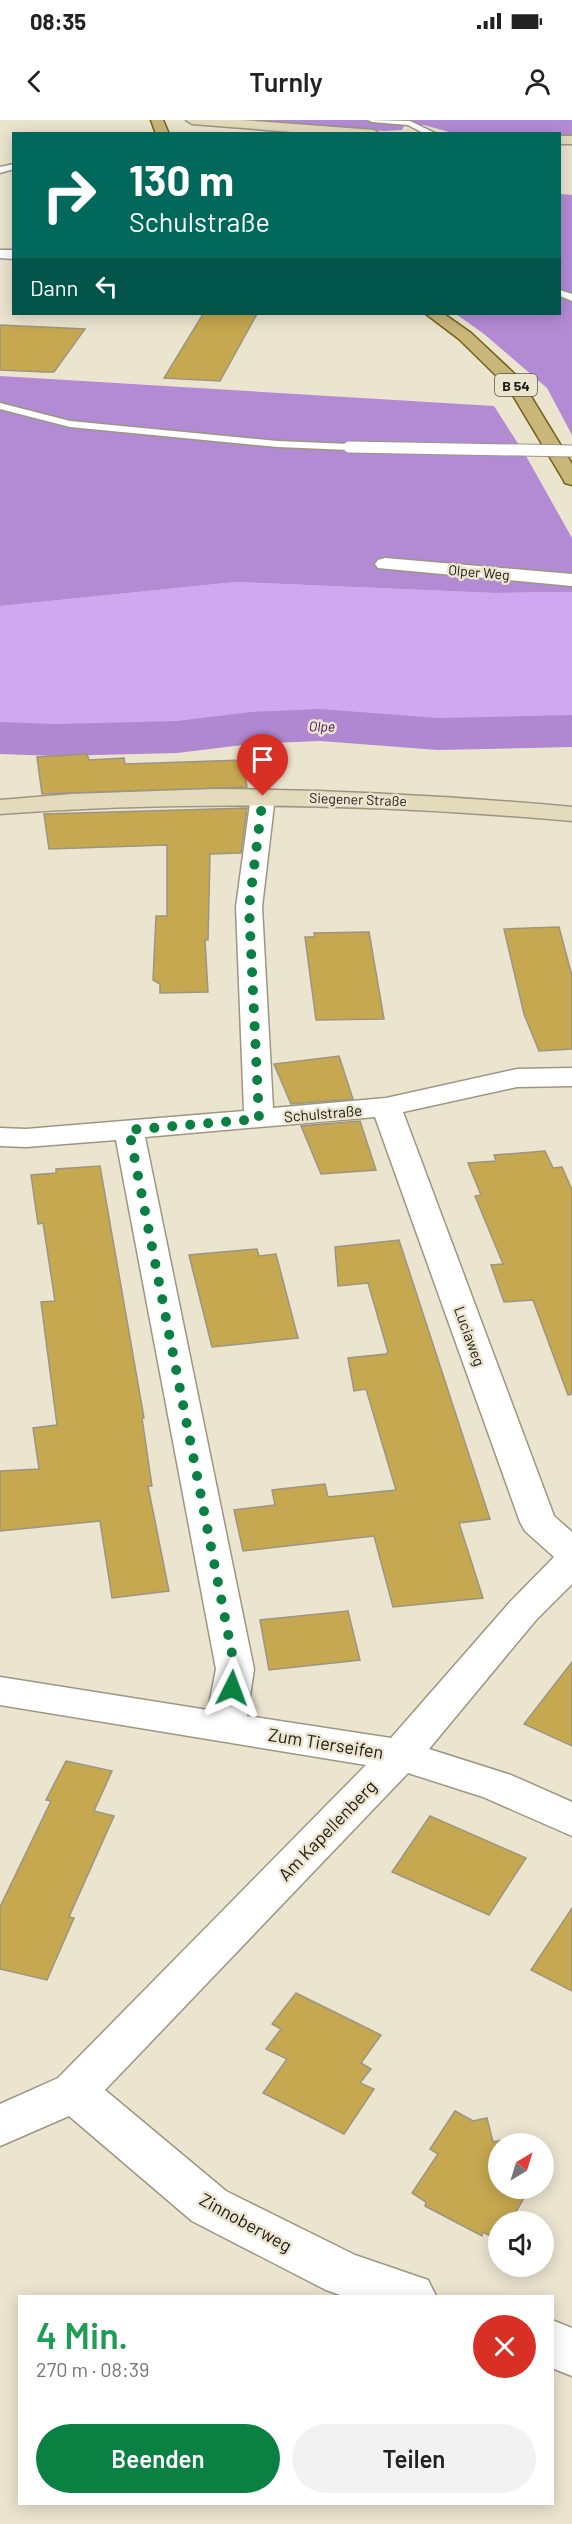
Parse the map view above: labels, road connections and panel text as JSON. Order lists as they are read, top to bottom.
{
  "streets": {
    "main road": ["B 54"],
    "street": [
      "Olper Weg",
      "Siegener Straße",
      "Schulstraße",
      "Luciaweg",
      "Zum Tierseifen",
      "Am Kapellenberg",
      "Zinnoberweg"
    ]
  },
  "crossings": [
    ["Schulstraße", "Luciaweg"],
    ["Zum Tierseifen", "Am Kapellenberg"],
    ["Am Kapellenberg", "Zinnoberweg"]
  ],
  "water": ["Olpe"],
  "north": "top right",
  "page": {
    "status": "08:35",
    "header": "Turnly",
    "turn": ["130 m", "Schulstraße"],
    "then": "Dann",
    "heading": ["4 Min.", "270 m · 08:39"],
    "buttons": ["Beenden", "Teilen"]
  }
}
